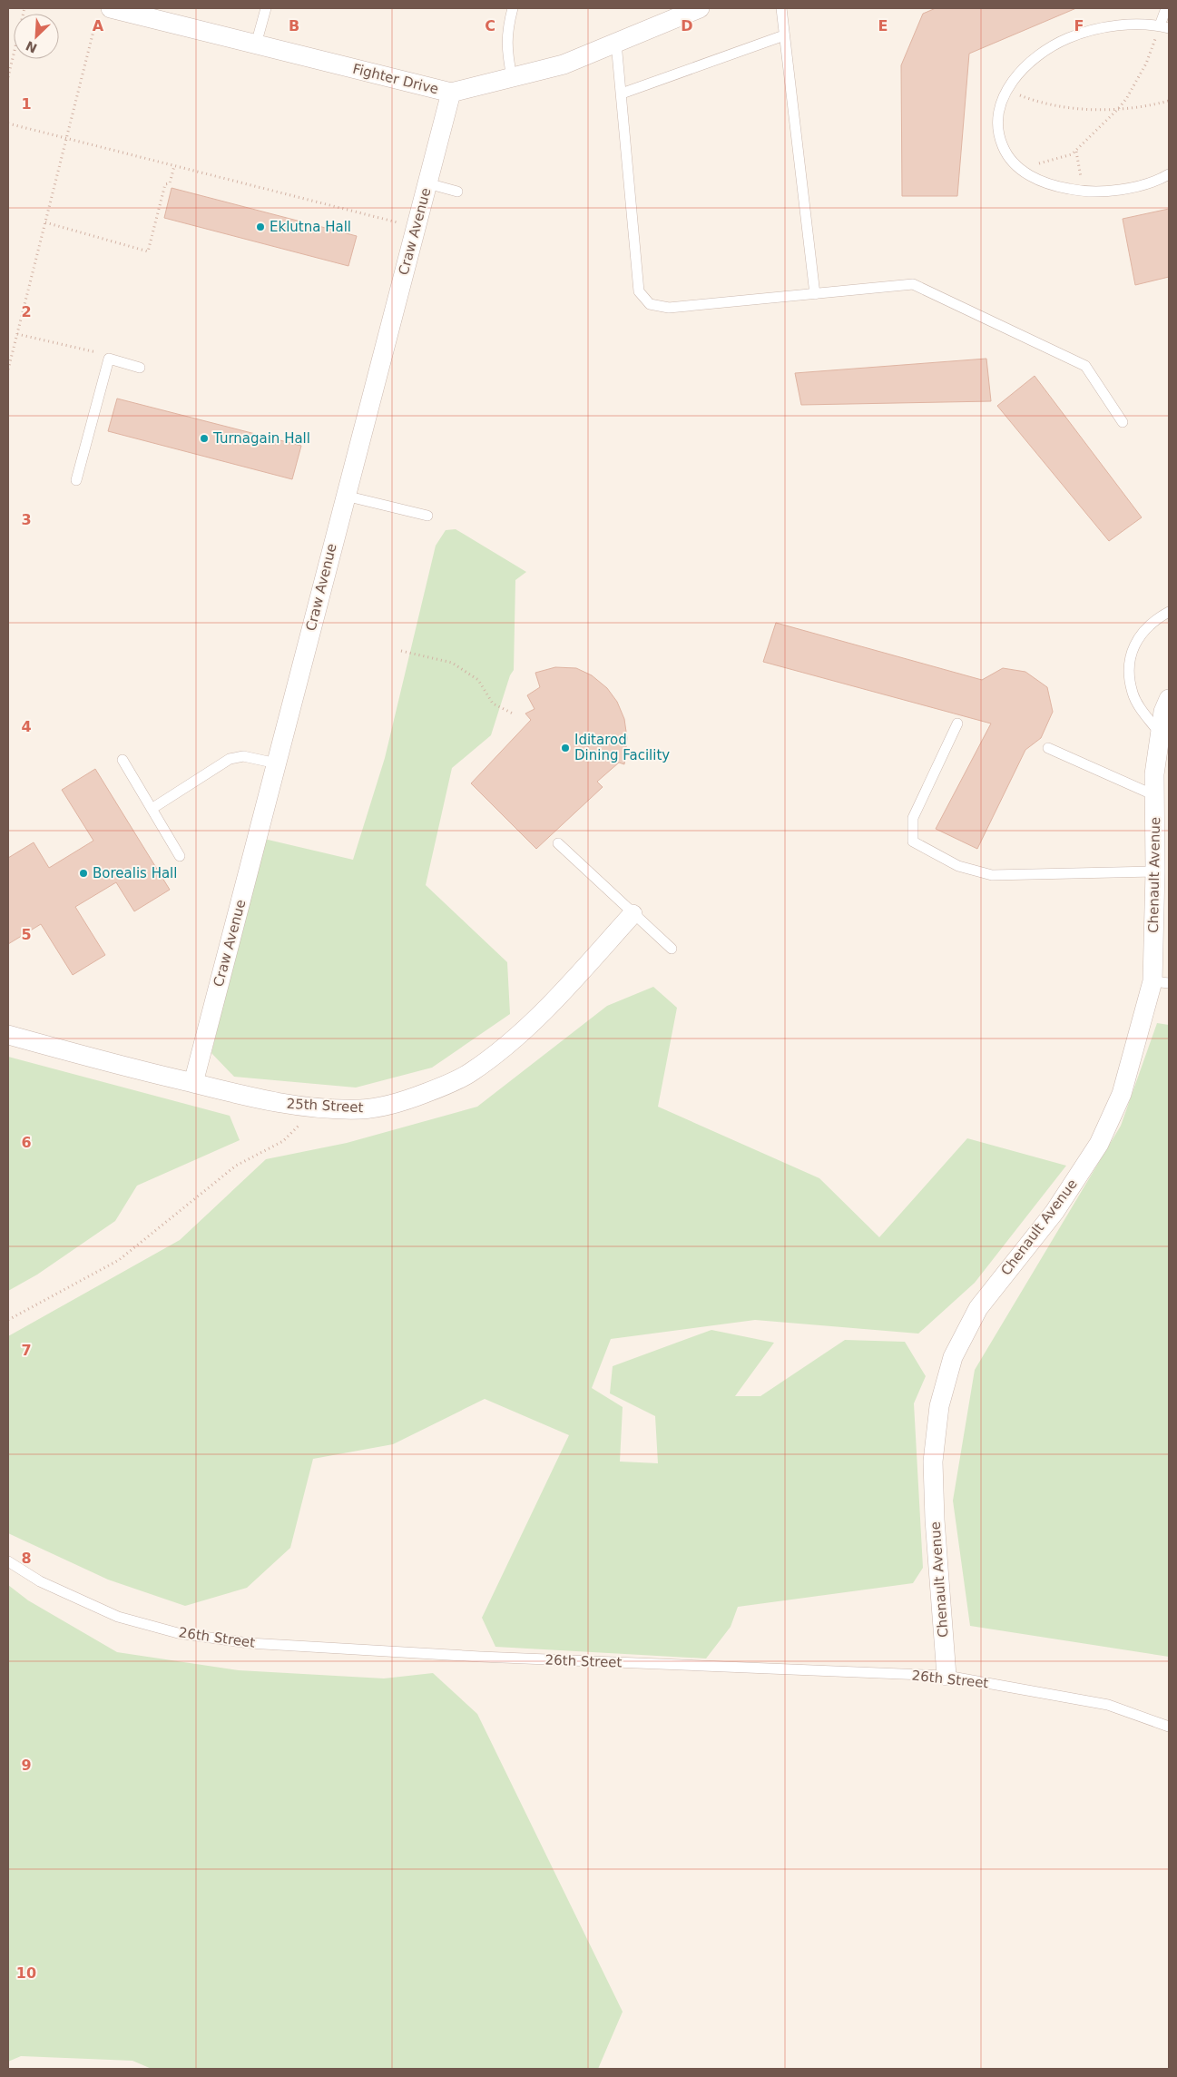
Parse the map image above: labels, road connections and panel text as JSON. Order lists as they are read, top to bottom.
{
  "streets": {
    "street": [
      "Fighter Drive",
      "Craw Avenue",
      "Chenault Avenue",
      "25th Street"
    ],
    "lane": ["26th Street"]
  },
  "crossings": [
    ["Fighter Drive", "Craw Avenue"],
    ["Craw Avenue", "25th Street"],
    ["Chenault Avenue", "26th Street"]
  ],
  "places": [
    "Eklutna Hall",
    "Turnagain Hall",
    "Iditarod Dining Facility",
    "Borealis Hall"
  ],
  "north": "bottom left",
  "grid": {
    "columns": [
      "A",
      "B",
      "C",
      "D",
      "E",
      "F"
    ],
    "rows": [
      "1",
      "2",
      "3",
      "4",
      "5",
      "6",
      "7",
      "8",
      "9",
      "10"
    ]
  }
}
